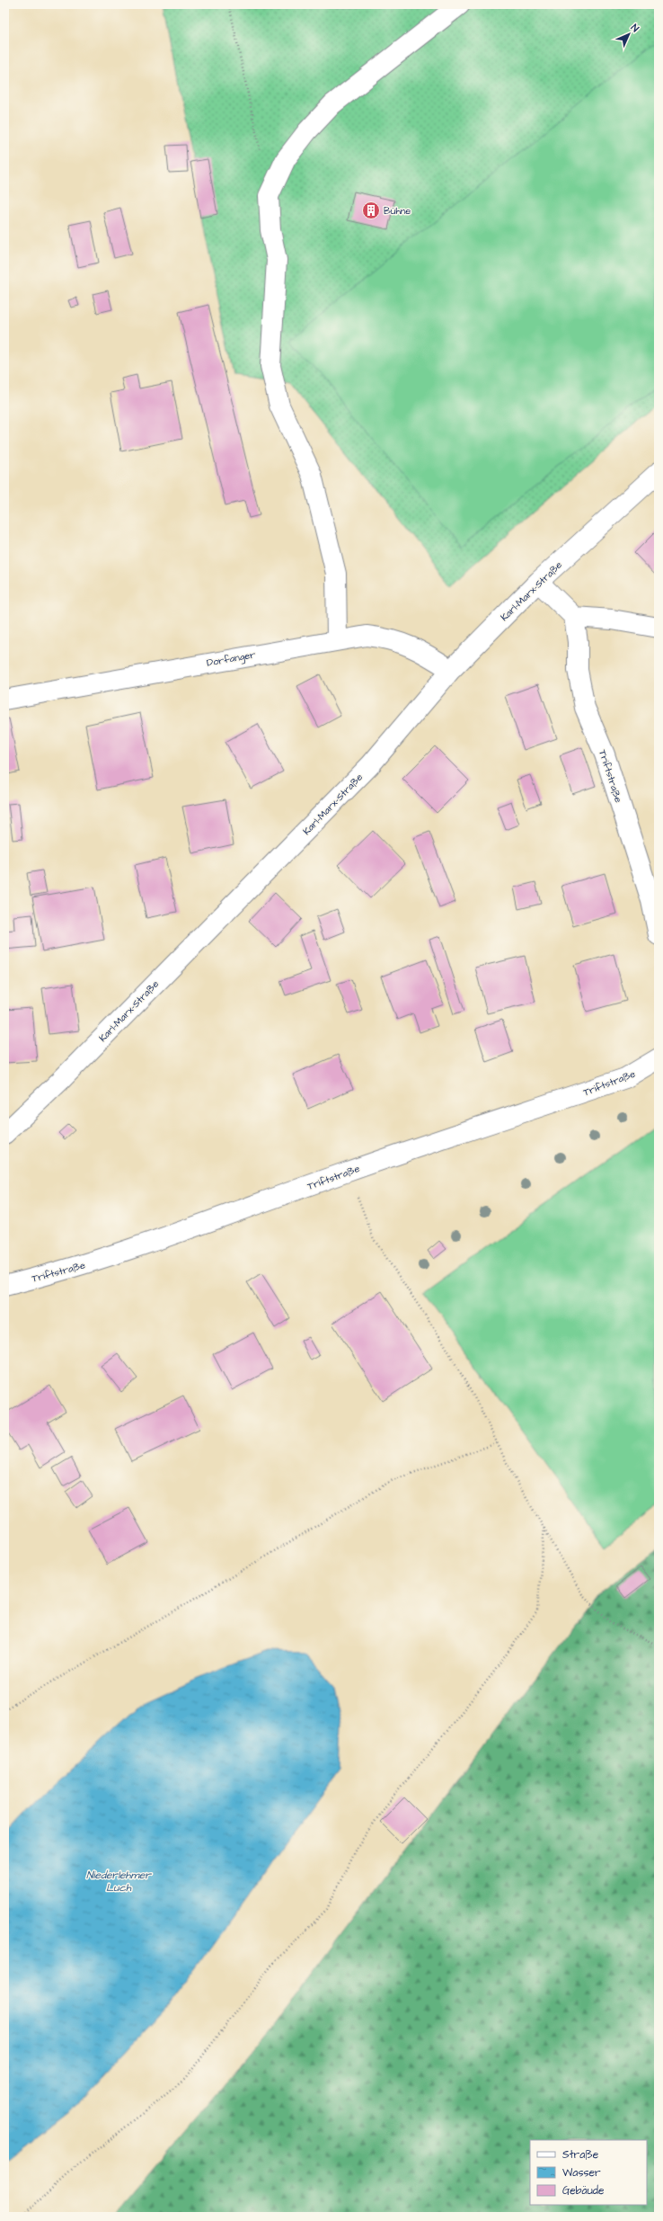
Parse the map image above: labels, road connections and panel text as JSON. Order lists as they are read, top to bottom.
{
  "streets": {
    "street": ["Karl-Marx-Straße", "Dorfanger", "Triftstraße"]
  },
  "crossings": [
    ["Karl-Marx-Straße", "Dorfanger"]
  ],
  "water": ["Niederlehmer Luch"],
  "places": {
    "building": ["Bühne"]
  },
  "legend": ["Straße", "Wasser", "Gebäude"],
  "north": "top right"
}
